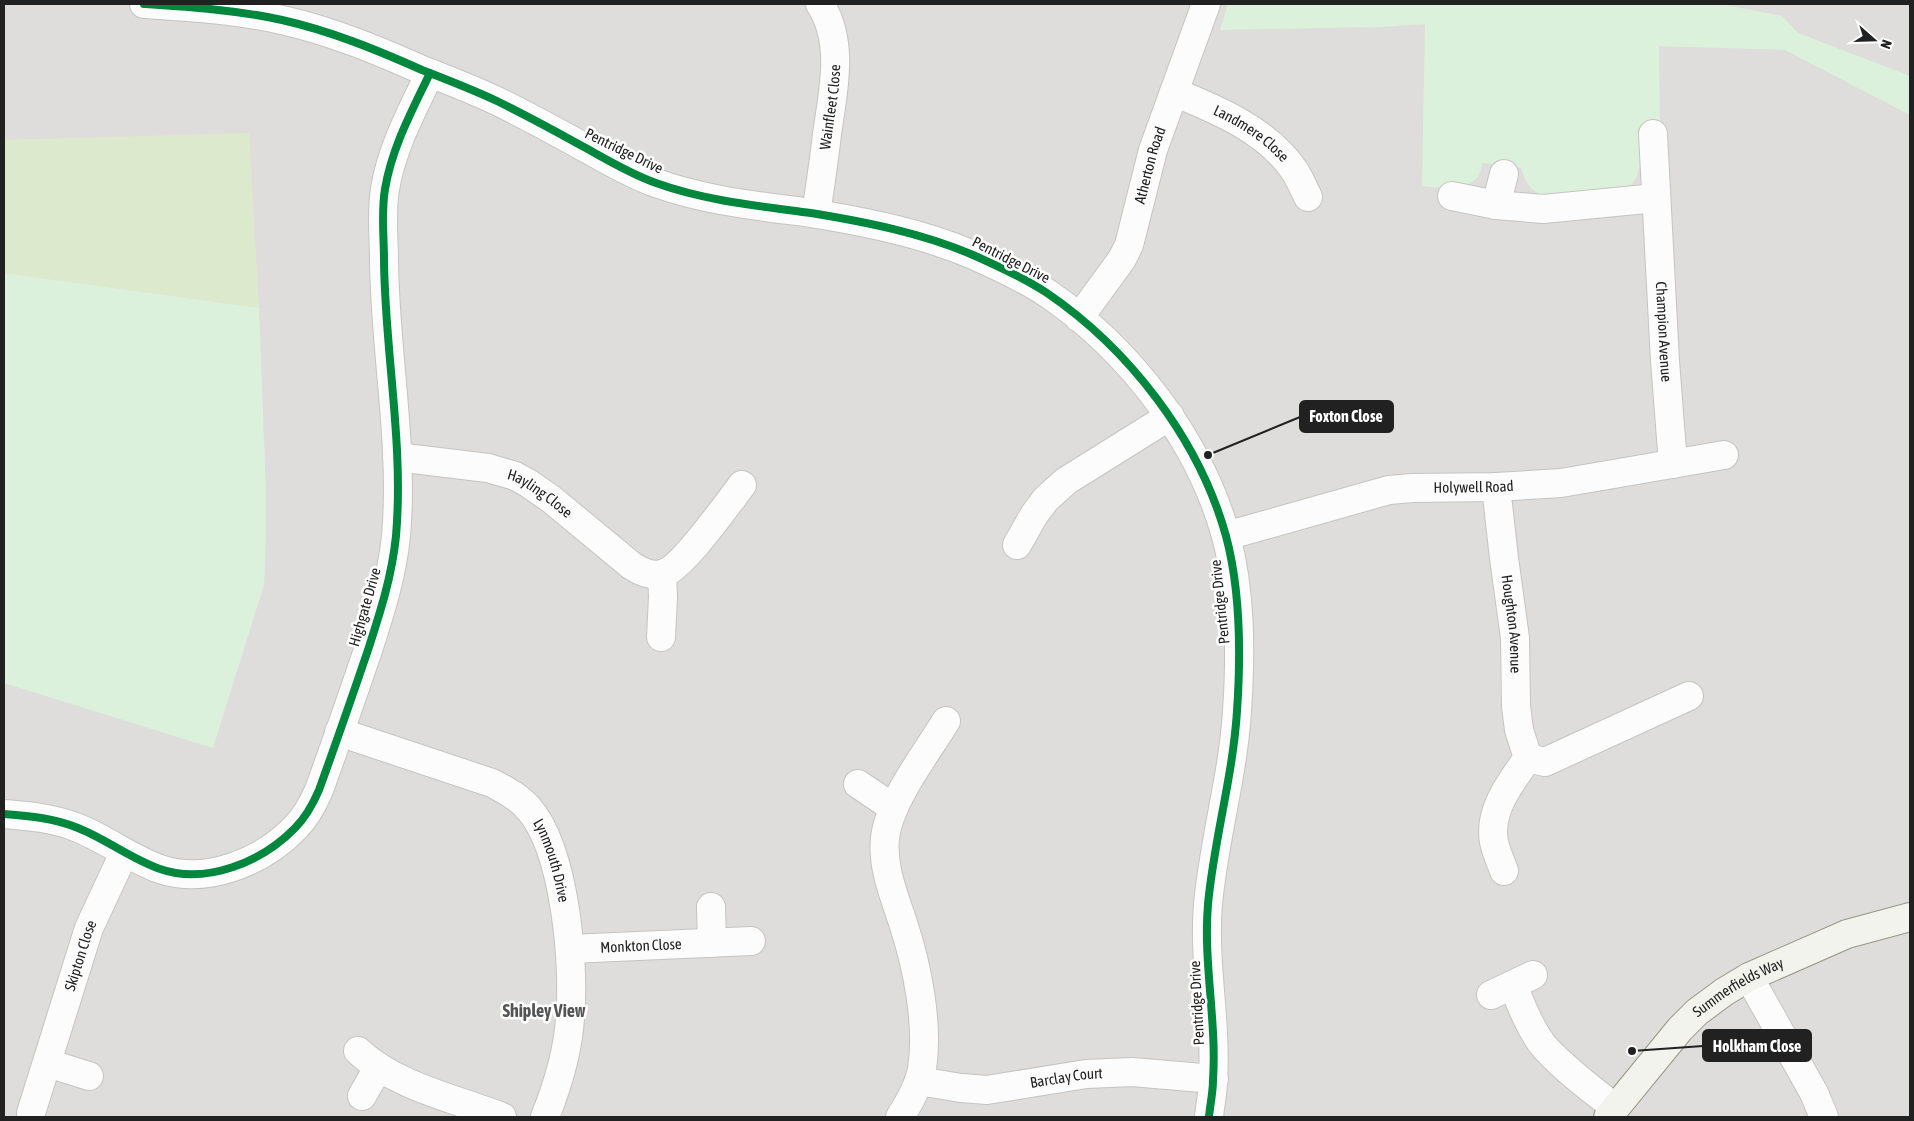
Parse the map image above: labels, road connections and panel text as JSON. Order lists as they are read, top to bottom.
{
  "streets": {
    "street": [
      "Wainfleet Close",
      "Landmere Close",
      "Pentridge Drive",
      "Atherton Road",
      "Champion Avenue",
      "Holywell Road",
      "Hayling Close",
      "Highgate Drive",
      "Houghton Avenue",
      "Lynmouth Drive",
      "Monkton Close",
      "Skipton Close",
      "Summerfields Way",
      "Barclay Court"
    ]
  },
  "crossings": [
    ["Wainfleet Close", "Pentridge Drive"],
    ["Landmere Close", "Atherton Road"],
    ["Pentridge Drive", "Atherton Road"],
    ["Pentridge Drive", "Holywell Road"],
    ["Pentridge Drive", "Highgate Drive"],
    ["Pentridge Drive", "Barclay Court"],
    ["Champion Avenue", "Holywell Road"],
    ["Holywell Road", "Houghton Avenue"],
    ["Hayling Close", "Highgate Drive"],
    ["Highgate Drive", "Lynmouth Drive"],
    ["Highgate Drive", "Skipton Close"],
    ["Lynmouth Drive", "Monkton Close"]
  ],
  "districts": ["Shipley View"],
  "places": ["Foxton Close", "Holkham Close"],
  "north": "right"
}
